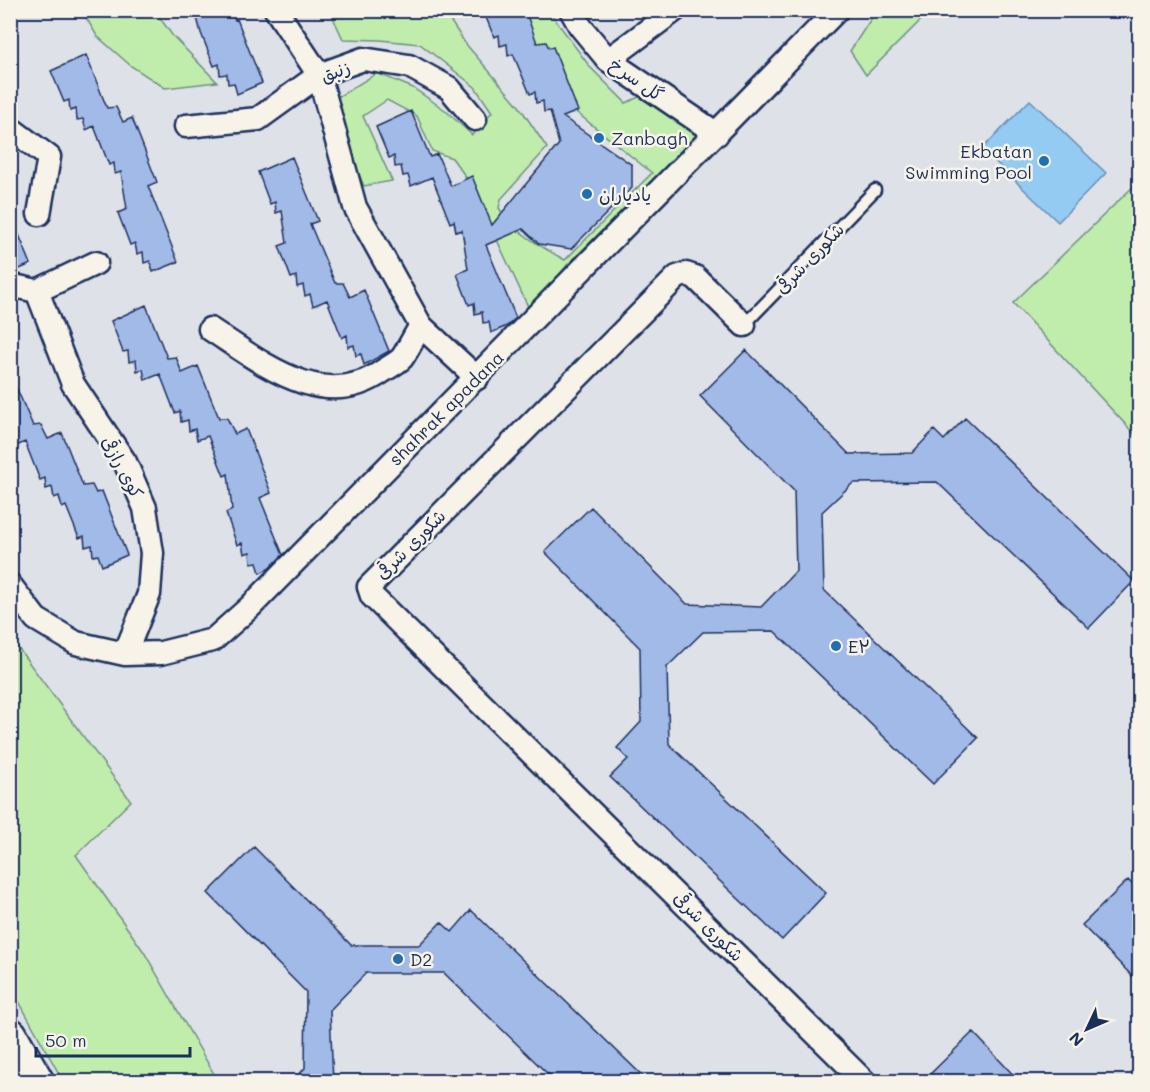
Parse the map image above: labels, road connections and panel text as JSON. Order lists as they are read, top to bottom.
{
  "streets": {
    "street": [
      "زنبق",
      "گل سرخ",
      "شکوری شرقی",
      "shahrak apadana",
      "کوی رازقی"
    ]
  },
  "crossings": [
    ["گل سرخ", "shahrak apadana"],
    ["shahrak apadana", "کوی رازقی"]
  ],
  "places": [
    "Zanbagh",
    "Ekbatan Swimming Pool",
    "یادیاران",
    "E۲",
    "D2"
  ],
  "scale_bar": "50 m",
  "north": "bottom left"
}
